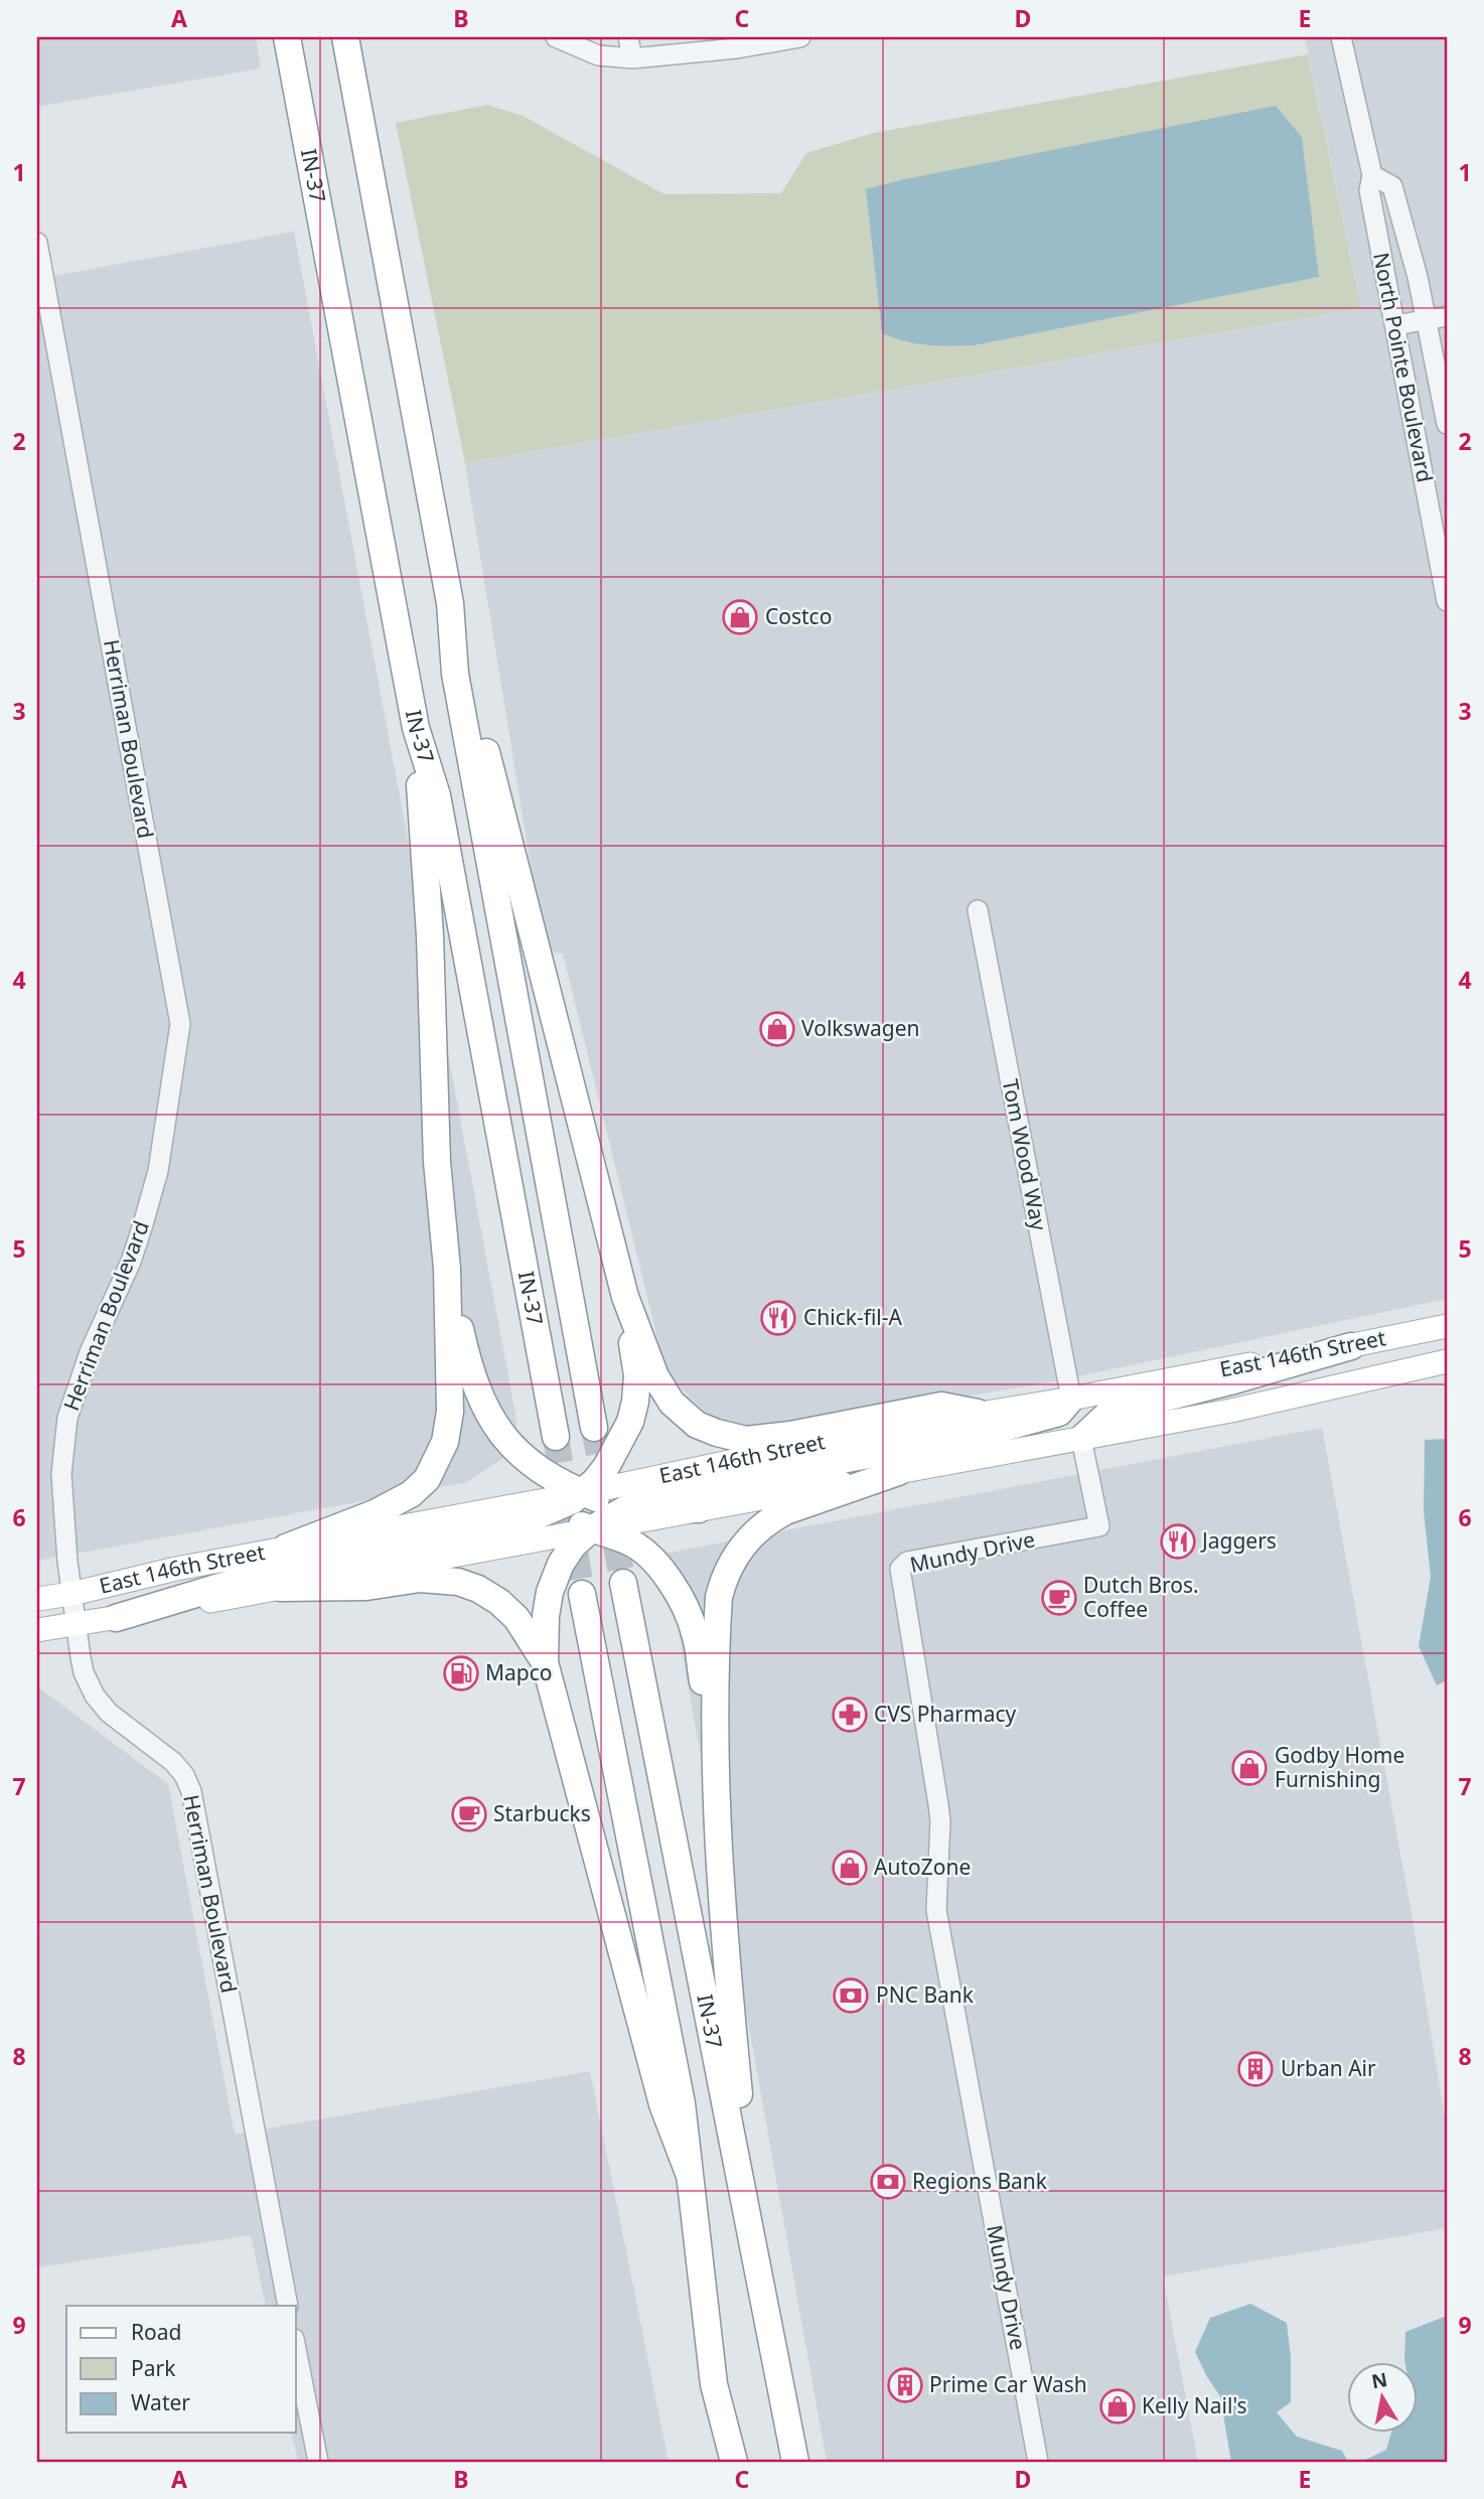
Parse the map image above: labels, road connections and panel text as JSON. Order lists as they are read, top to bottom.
{
  "streets": {
    "highway": ["IN-37"],
    "main road": ["East 146th Street"],
    "street": [
      "North Pointe Boulevard",
      "Herriman Boulevard",
      "Tom Wood Way",
      "Mundy Drive"
    ]
  },
  "crossings": [
    ["Herriman Boulevard", "East 146th Street"],
    ["Tom Wood Way", "East 146th Street"],
    ["East 146th Street", "Mundy Drive"]
  ],
  "places": {
    "shop": [
      "Costco",
      "Volkswagen",
      "Godby Home Furnishing",
      "AutoZone",
      "Kelly Nail's"
    ],
    "restaurant": ["Chick-fil-A", "Jaggers"],
    "cafe": ["Dutch Bros. Coffee", "Starbucks"],
    "fuel station": ["Mapco"],
    "pharmacy": ["CVS Pharmacy"],
    "bank": ["PNC Bank", "Regions Bank"],
    "building": ["Urban Air", "Prime Car Wash"]
  },
  "legend": ["Road", "Park", "Water"],
  "north": "top",
  "grid": {
    "columns": [
      "A",
      "B",
      "C",
      "D",
      "E"
    ],
    "rows": [
      "1",
      "2",
      "3",
      "4",
      "5",
      "6",
      "7",
      "8",
      "9"
    ]
  }
}
